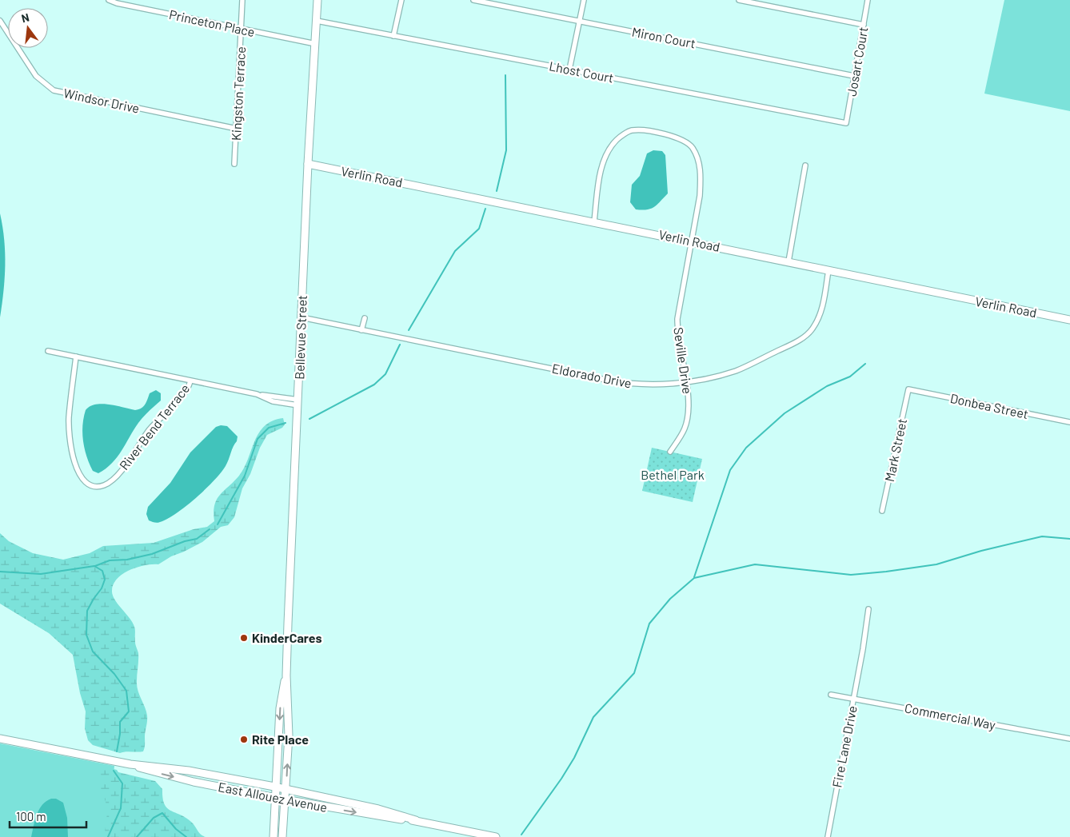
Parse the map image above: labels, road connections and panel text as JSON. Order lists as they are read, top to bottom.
{
  "streets": {
    "street": [
      "Princeton Place",
      "Miron Court",
      "Josart Court",
      "Lhost Court",
      "Kingston Terrace",
      "Windsor Drive",
      "Verlin Road",
      "Bellevue Street",
      "Seville Drive",
      "Eldorado Drive",
      "Donbea Street",
      "River Bend Terrace",
      "Mark Street",
      "Commercial Way",
      "Fire Lane Drive",
      "East Allouez Avenue"
    ]
  },
  "crossings": [
    ["Princeton Place", "Kingston Terrace"],
    ["Princeton Place", "Bellevue Street"],
    ["Miron Court", "Josart Court"],
    ["Josart Court", "Lhost Court"],
    ["Lhost Court", "Bellevue Street"],
    ["Kingston Terrace", "Windsor Drive"],
    ["Verlin Road", "Bellevue Street"],
    ["Verlin Road", "Seville Drive"],
    ["Verlin Road", "Eldorado Drive"],
    ["Bellevue Street", "Eldorado Drive"],
    ["Bellevue Street", "River Bend Terrace"],
    ["Bellevue Street", "East Allouez Avenue"],
    ["Seville Drive", "Eldorado Drive"],
    ["Donbea Street", "Mark Street"],
    ["Commercial Way", "Fire Lane Drive"]
  ],
  "parks": ["Bethel Park"],
  "places": ["KinderCares", "Rite Place"],
  "scale_bar": "100 m",
  "north": "top"
}
